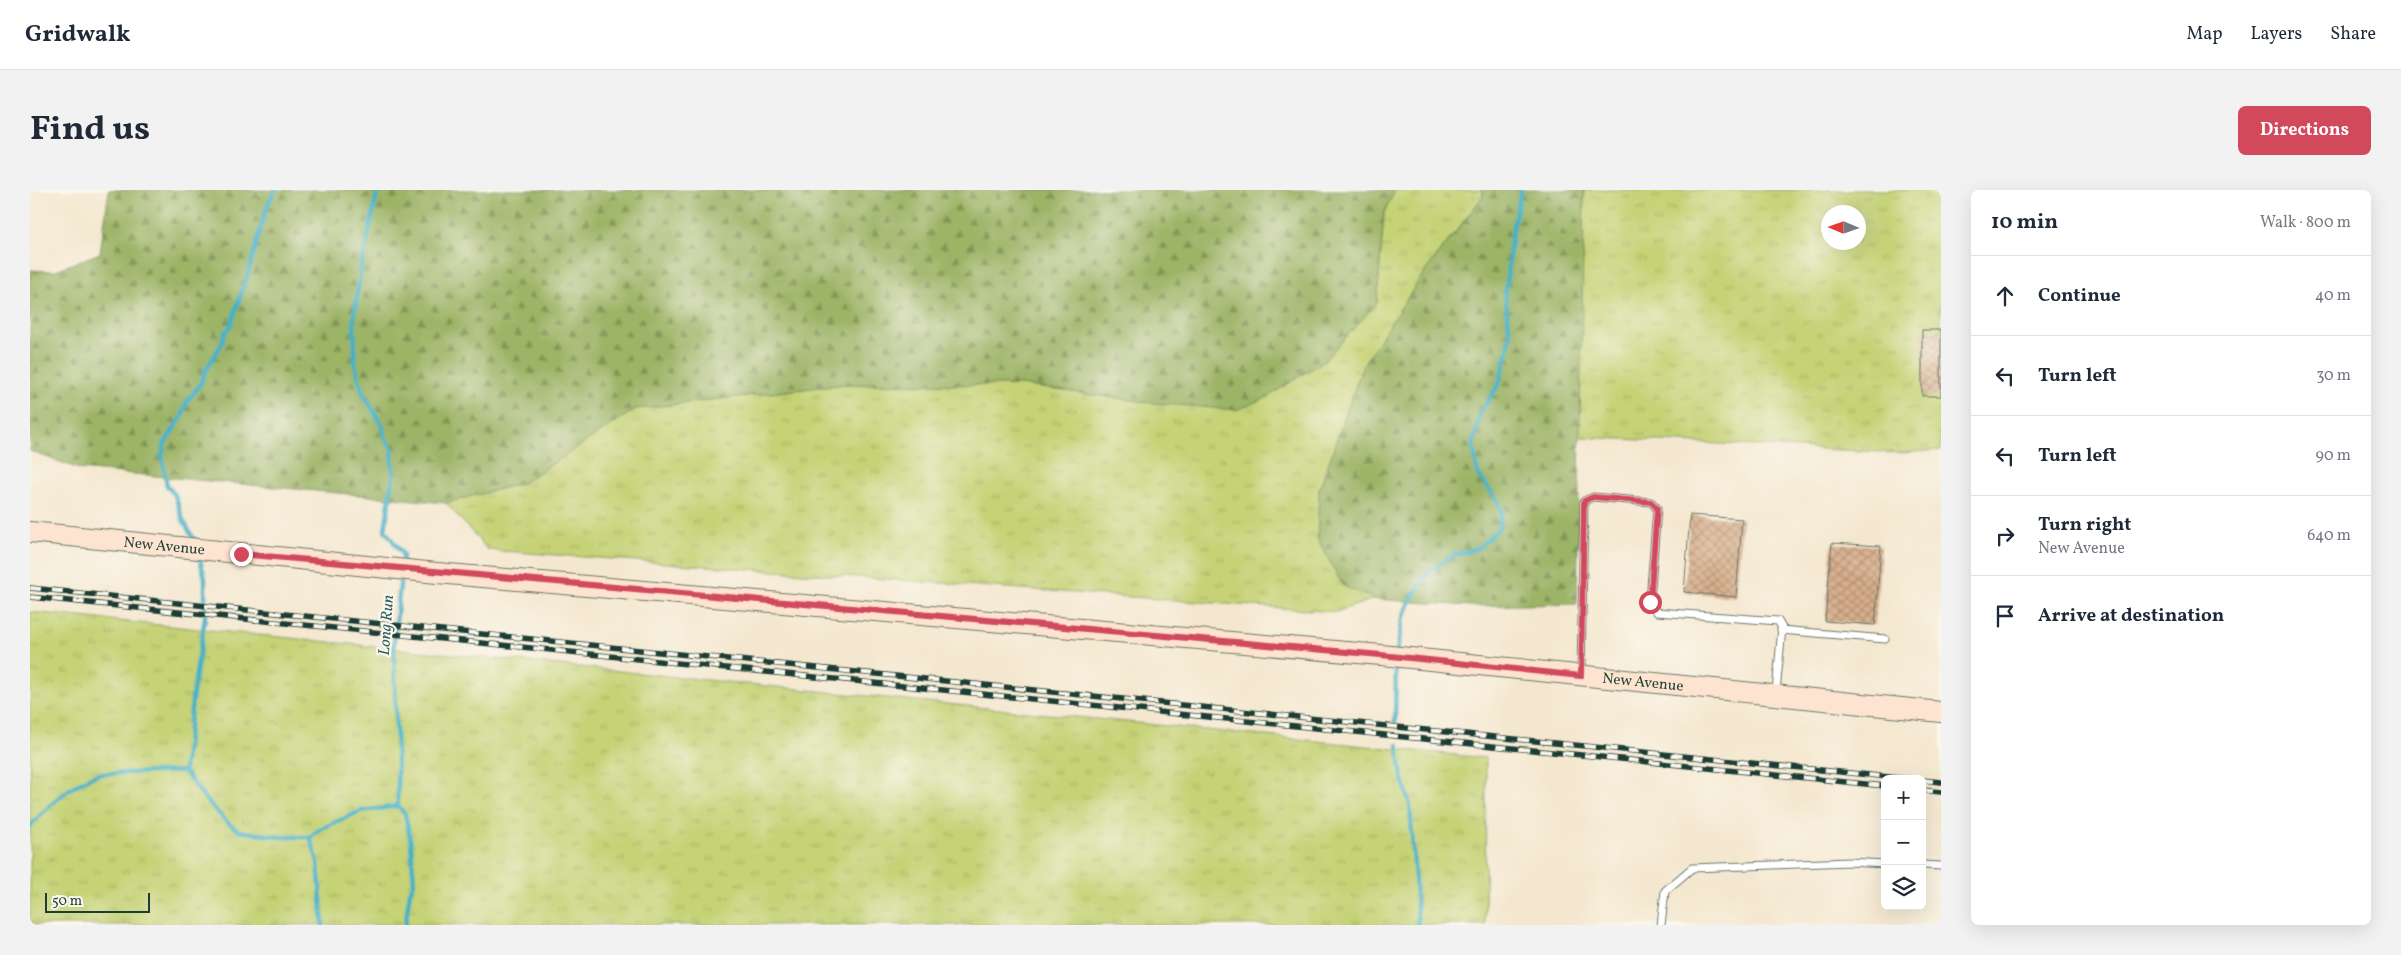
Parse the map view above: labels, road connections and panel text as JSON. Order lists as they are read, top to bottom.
{
  "streets": {
    "main road": ["New Avenue"]
  },
  "water": ["Long Run"],
  "scale_bar": "50 m",
  "north": "left",
  "page": {
    "header": "Gridwalk",
    "nav": ["Map", "Layers", "Share"],
    "title": "Find us",
    "buttons": "Directions",
    "heading": ["10 min", "Walk · 800 m"],
    "list": [
      ["Continue", "40 m"],
      ["Turn left", "30 m"],
      ["Turn left", "90 m"],
      ["Turn right", "New Avenue", "640 m"],
      "Arrive at destination"
    ],
    "map_buttons": ["+", "−"],
    "scale": "50 m"
  }
}
